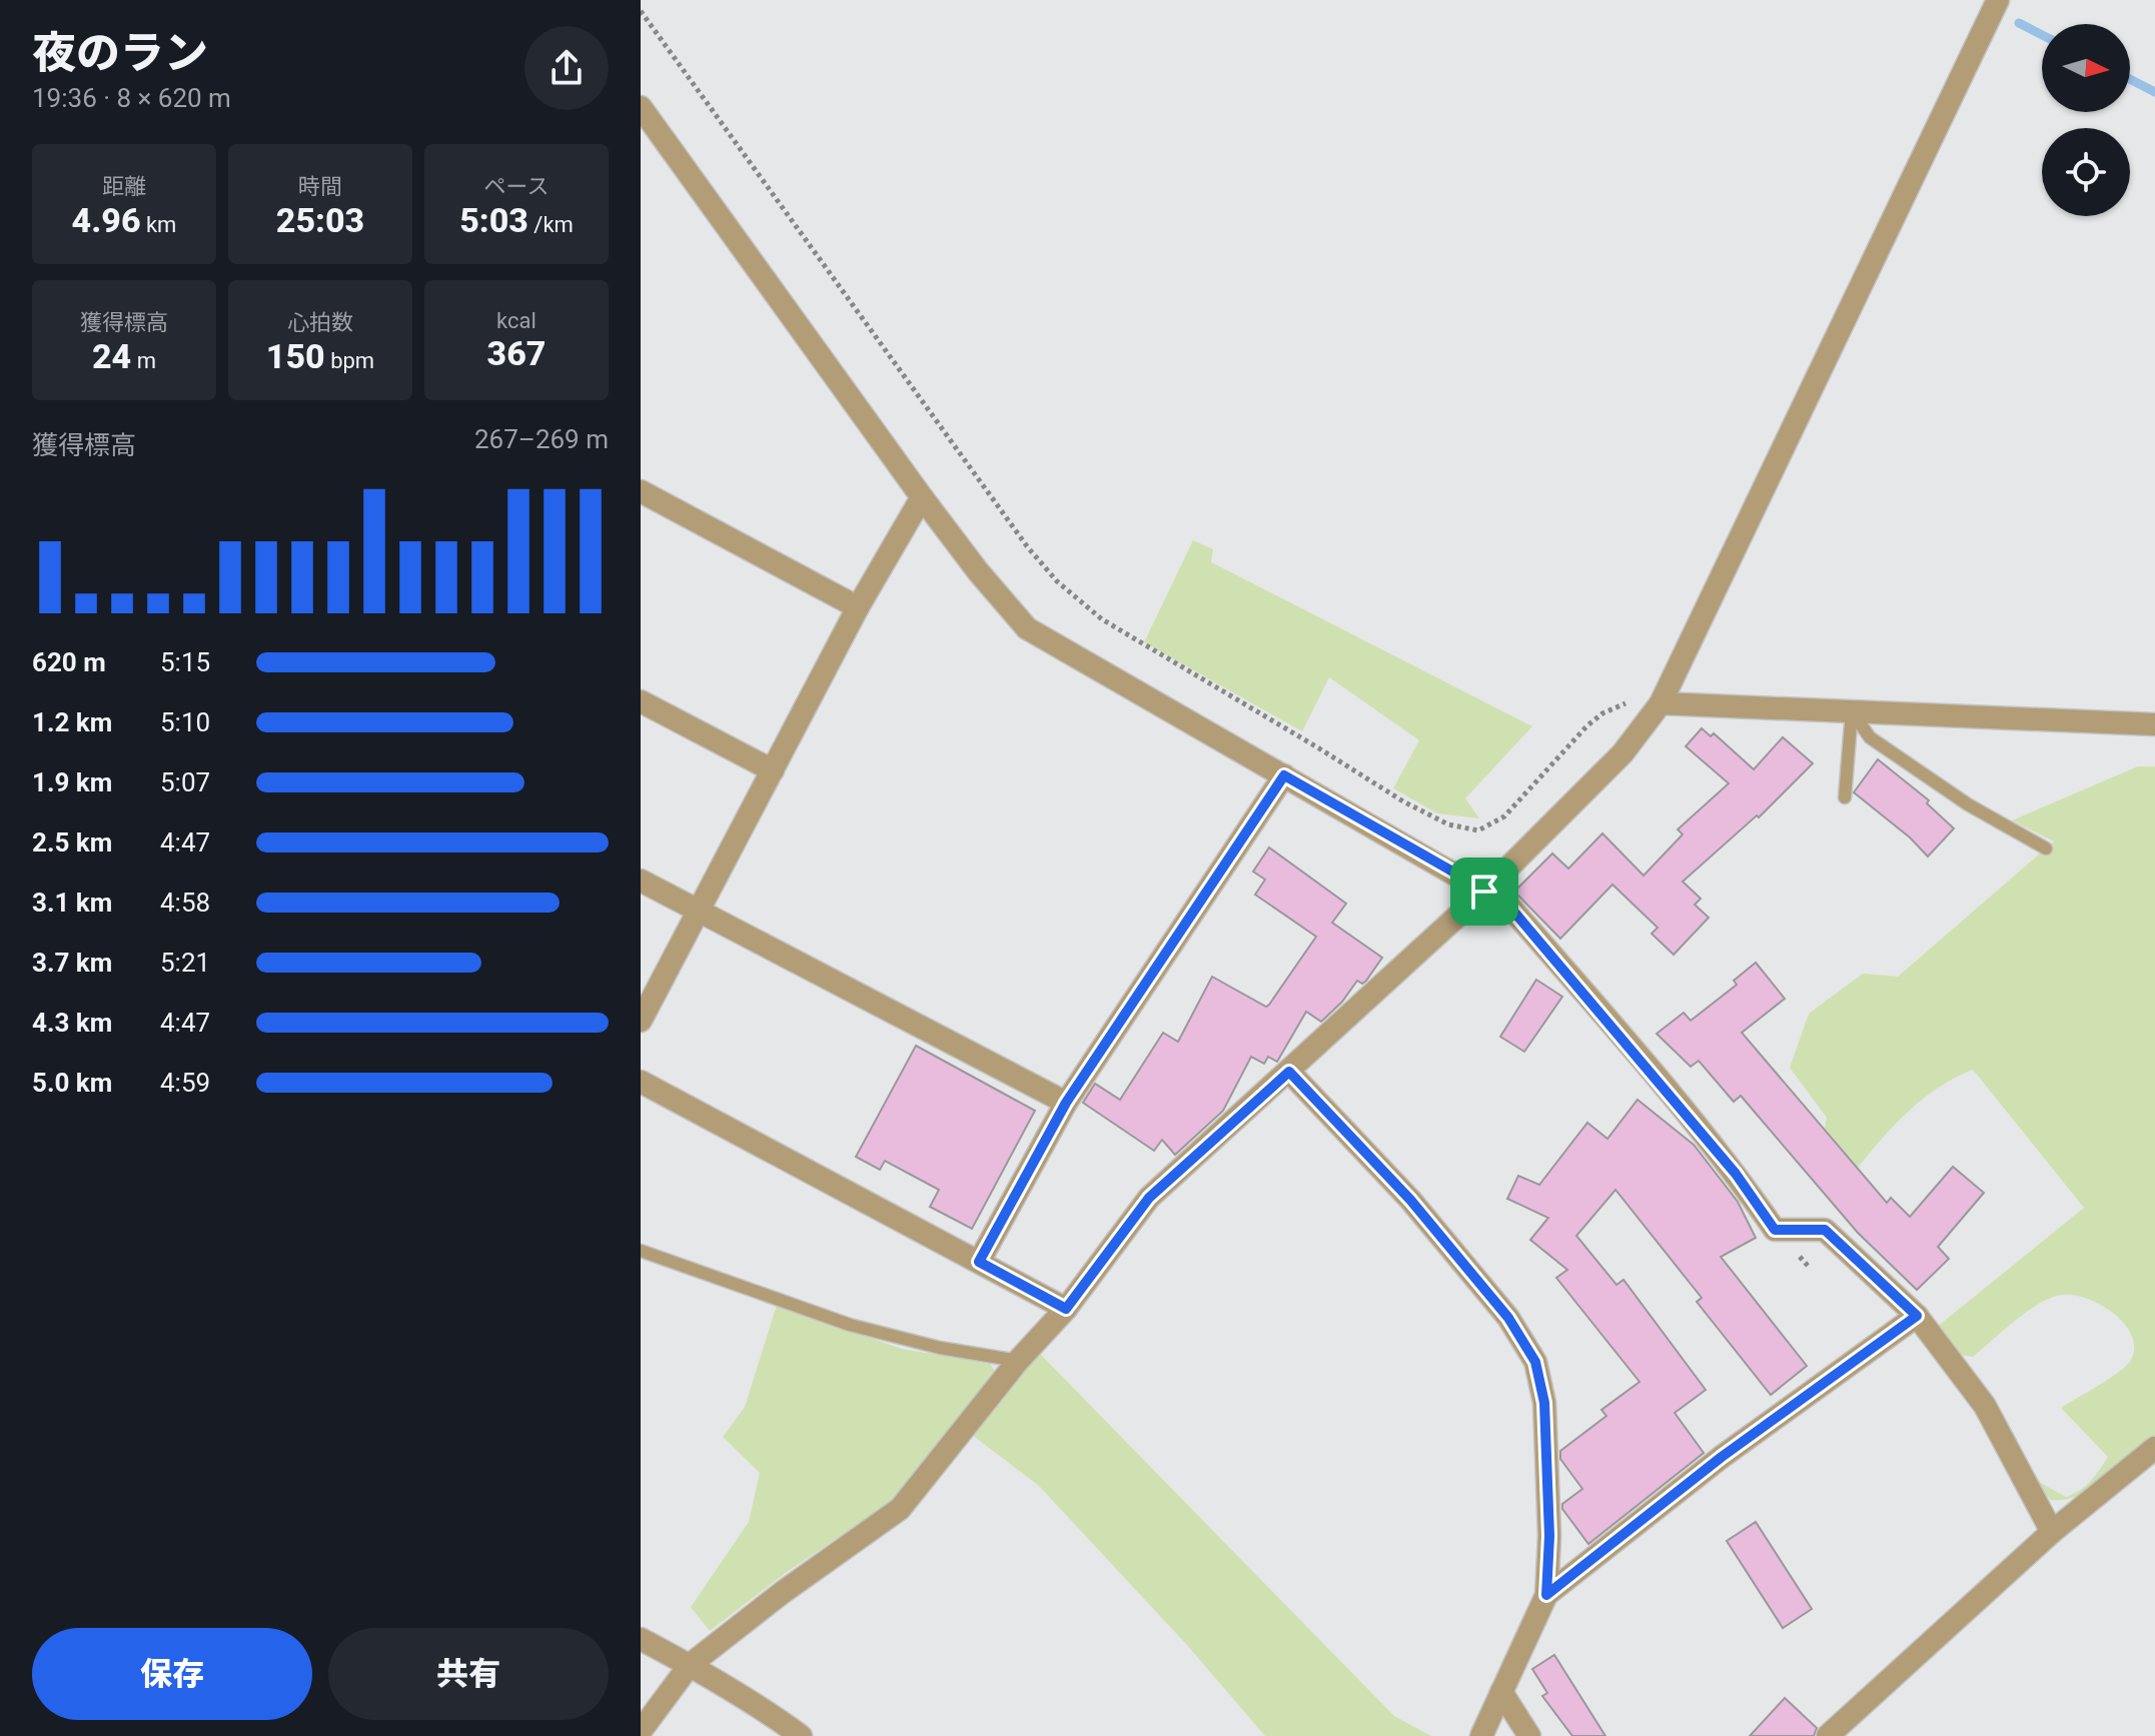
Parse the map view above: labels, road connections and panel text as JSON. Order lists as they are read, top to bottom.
{
  "north": "right",
  "page": {
    "heading": ["夜のラン", "19:36 · 8 × 620 m"],
    "stats": [
      ["距離", "4.96 km"],
      ["時間", "25:03"],
      ["ペース", "5:03 /km"],
      ["獲得標高", "24 m"],
      ["心拍数", "150 bpm"],
      ["kcal", "367"]
    ],
    "chart": ["獲得標高", "267–269 m"],
    "list": [
      {
        "name": "620 m",
        "note": "5:15"
      },
      {
        "name": "1.2 km",
        "note": "5:10"
      },
      {
        "name": "1.9 km",
        "note": "5:07"
      },
      {
        "name": "2.5 km",
        "note": "4:47"
      },
      {
        "name": "3.1 km",
        "note": "4:58"
      },
      {
        "name": "3.7 km",
        "note": "5:21"
      },
      {
        "name": "4.3 km",
        "note": "4:47"
      },
      {
        "name": "5.0 km",
        "note": "4:59"
      }
    ],
    "buttons": ["保存", "共有"]
  }
}
